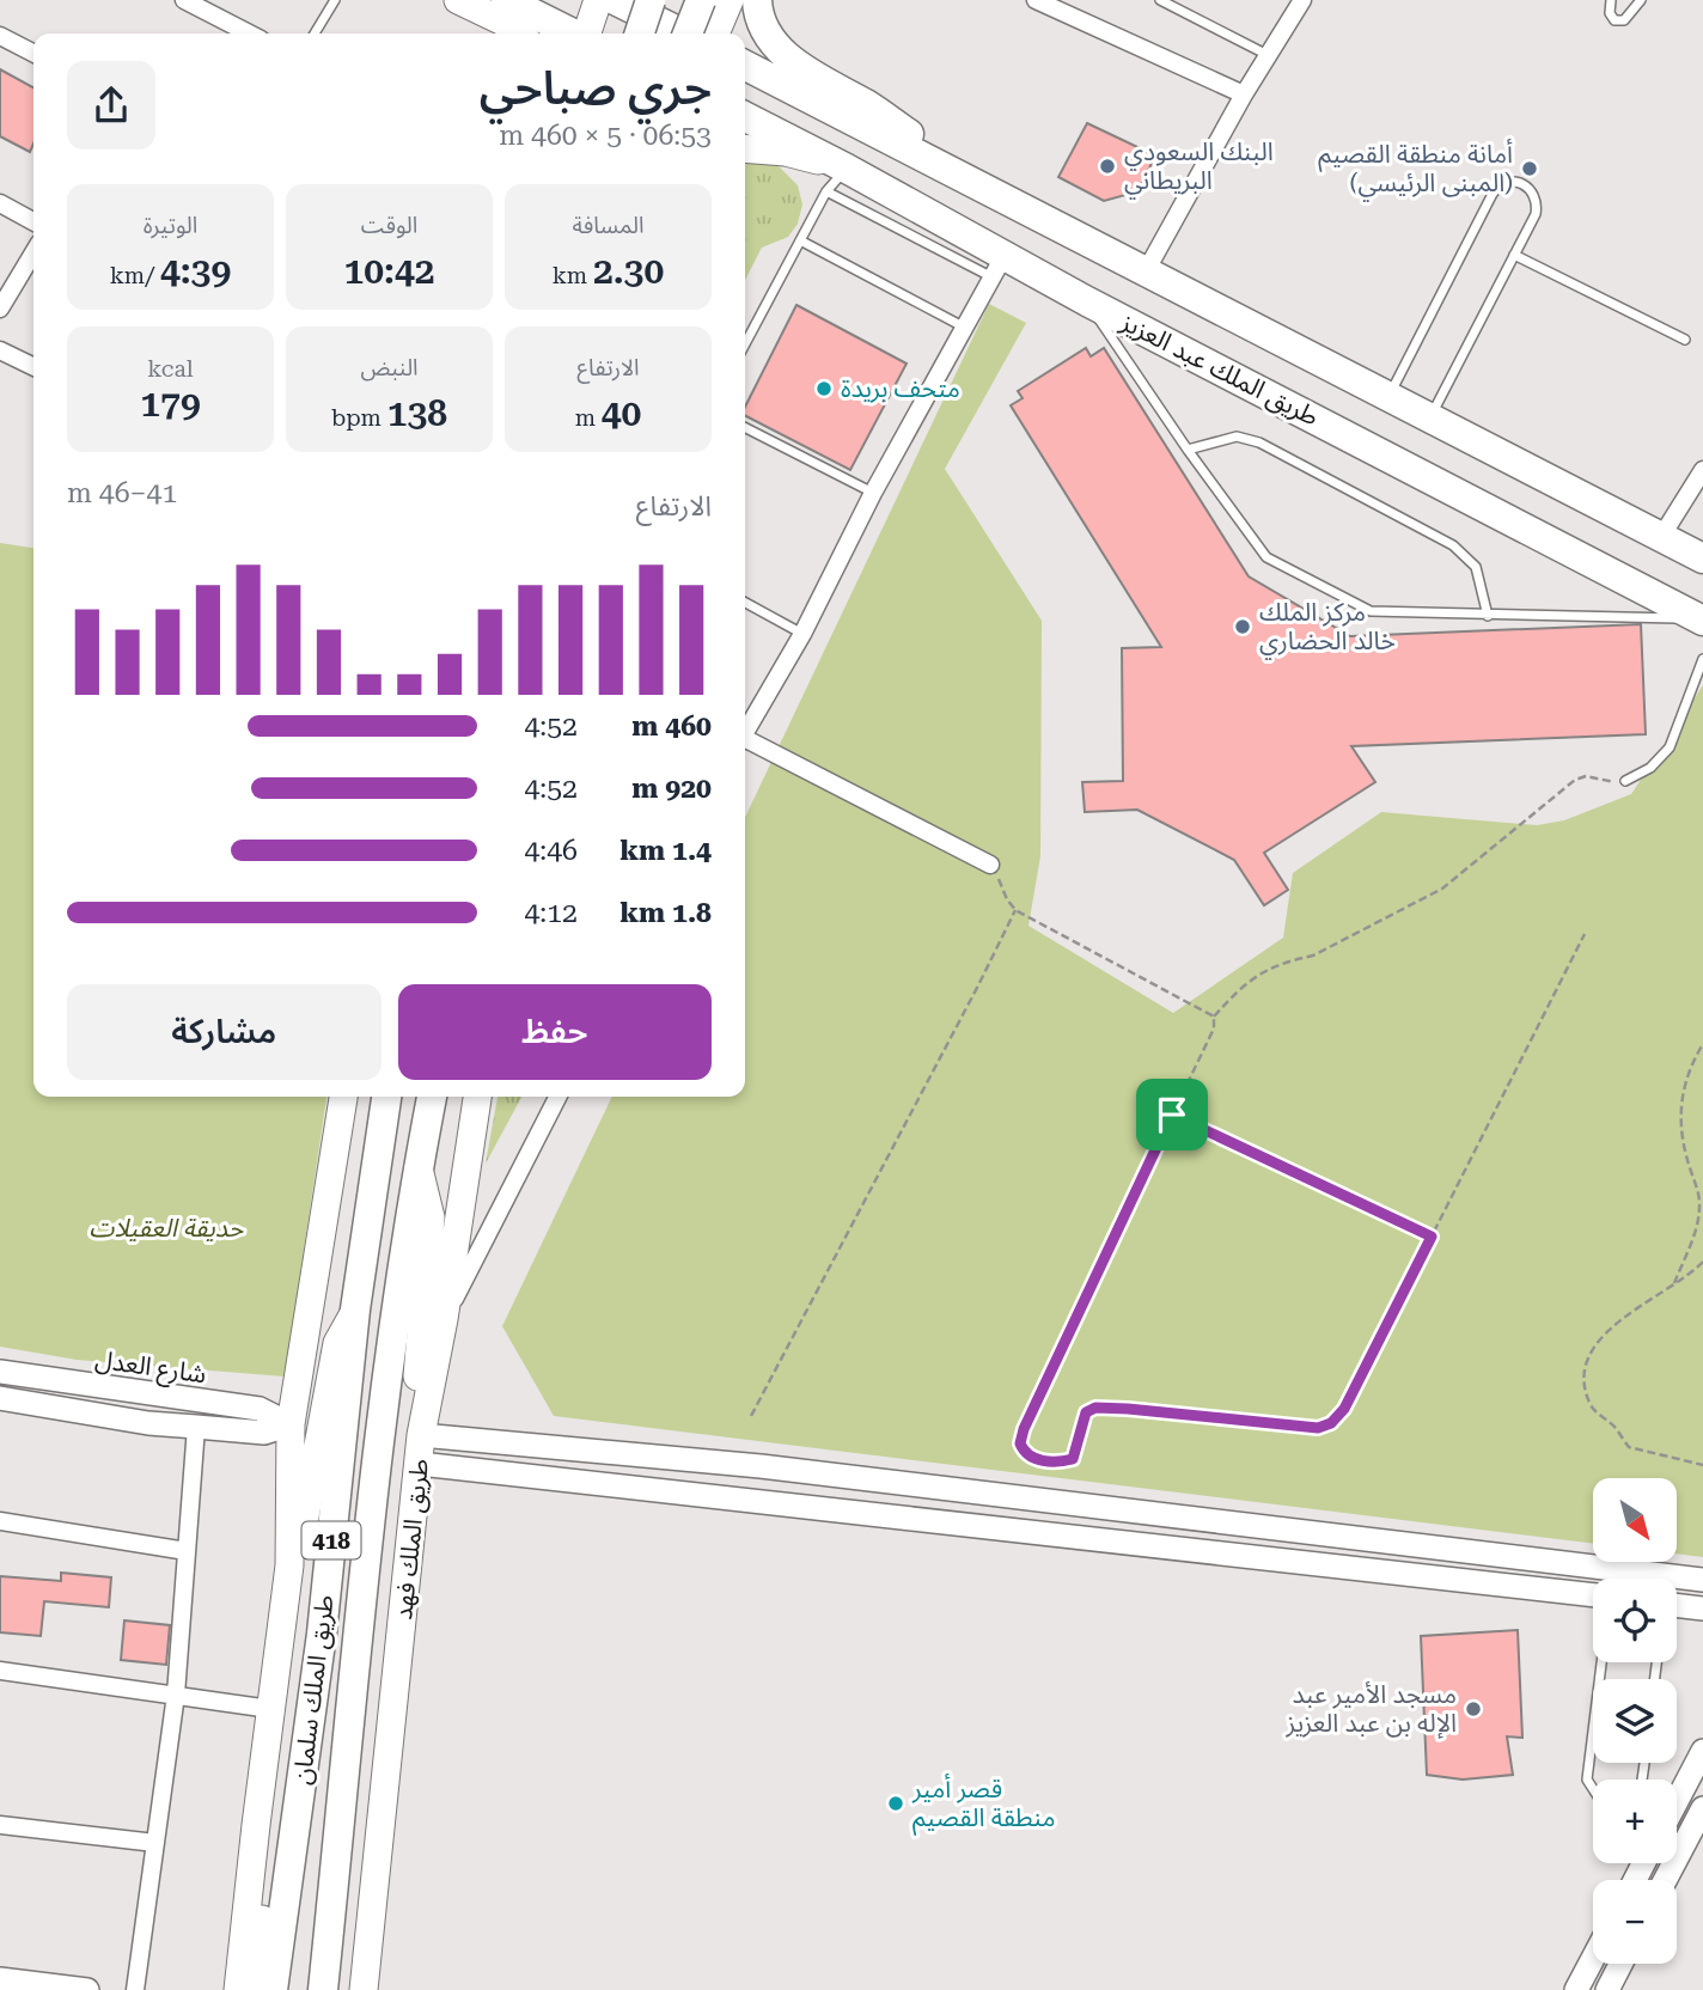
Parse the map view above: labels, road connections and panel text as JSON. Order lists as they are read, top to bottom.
{
  "streets": {
    "highway": ["طريق الملك عبد العزيز", "418", "طريق الملك سلمان"],
    "main road": ["طريق الملك فهد"],
    "street": ["شارع العدل"]
  },
  "parks": ["حديقة العقيلات"],
  "places": [
    "البنك السعودي البريطاني",
    "أمانة منطقة القصيم (المبنى الرئيسي)",
    "متحف بريدة",
    "مركز الملك خالد الحضاري",
    "مسجد الأمير عبد الإله بن عبد العزيز",
    "قصر أمير منطقة القصيم"
  ],
  "north": "bottom right",
  "page": {
    "heading": ["جري صباحي", "06:53 · 5 × 460 m"],
    "stats": [
      ["المسافة", "2.30 km"],
      ["الوقت", "10:42"],
      ["الوتيرة", "4:39 /km"],
      ["الارتفاع", "40 m"],
      ["النبض", "138 bpm"],
      ["kcal", "179"]
    ],
    "chart": ["الارتفاع", "41–46 m"],
    "list": [
      {
        "name": "460 m",
        "note": "4:52"
      },
      {
        "name": "920 m",
        "note": "4:52"
      },
      {
        "name": "1.4 km",
        "note": "4:46"
      },
      {
        "name": "1.8 km",
        "note": "4:12"
      }
    ],
    "buttons": ["حفظ", "مشاركة"],
    "map_buttons": ["+", "−"]
  }
}
